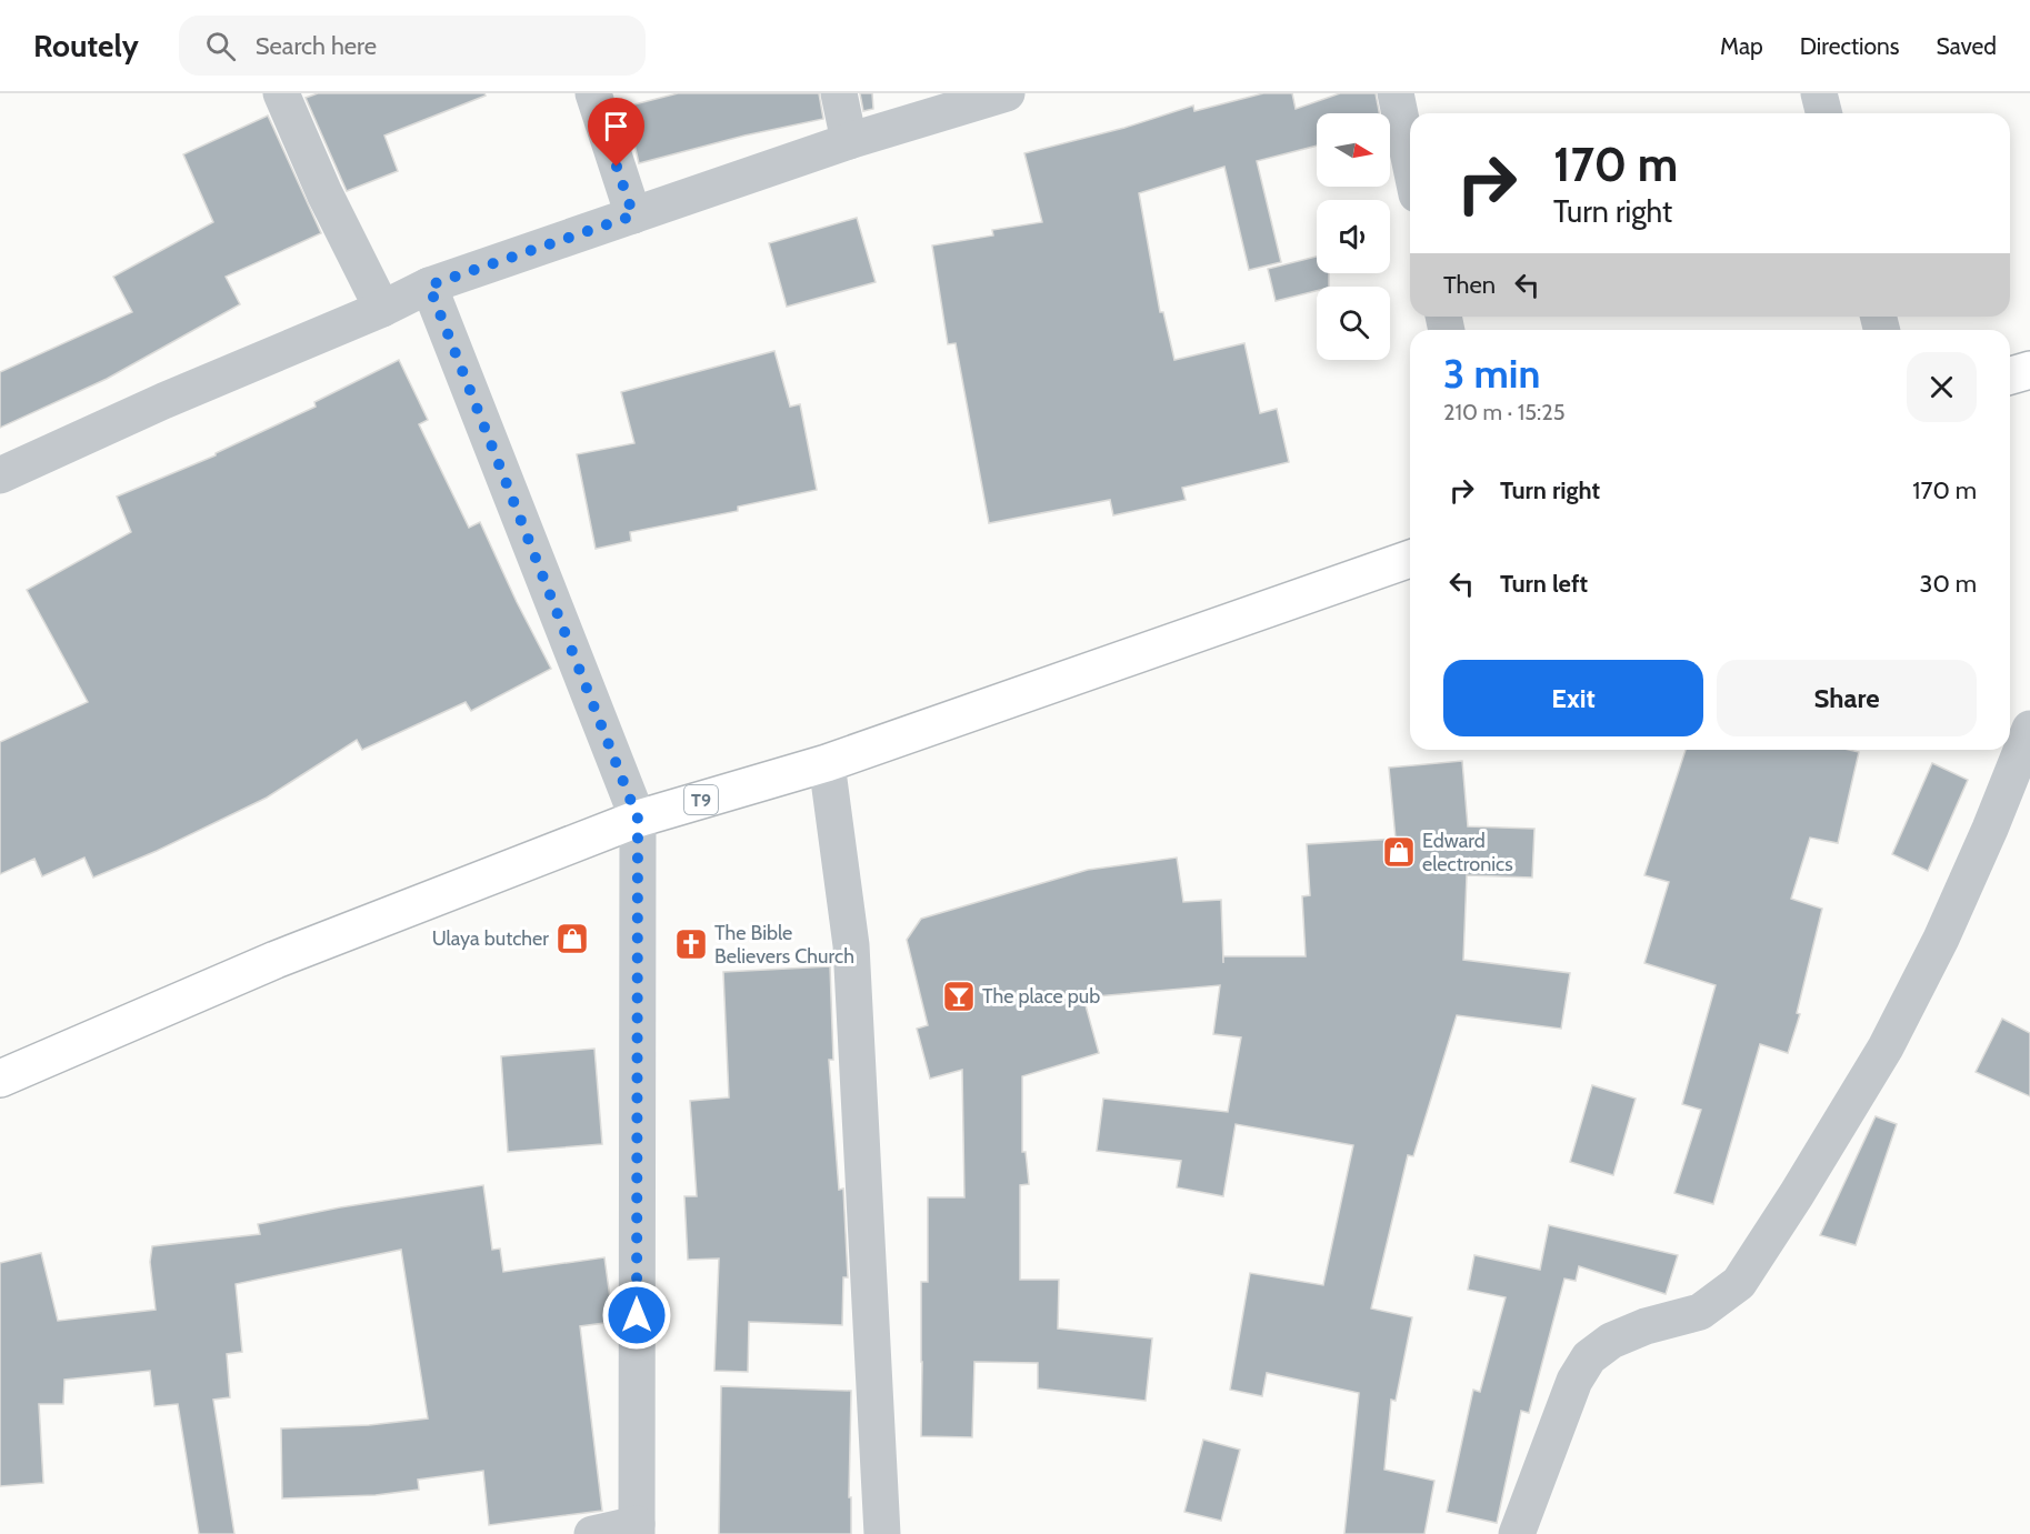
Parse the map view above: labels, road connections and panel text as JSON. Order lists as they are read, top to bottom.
{
  "streets": {
    "highway": ["T9"]
  },
  "places": {
    "shop": ["Edward electronics", "Ulaya butcher"],
    "church": ["The Bible Believers Church"],
    "bar": ["The place pub"]
  },
  "north": "right",
  "page": {
    "header": "Routely",
    "search": "Search here",
    "nav": ["Map", "Directions", "Saved"],
    "turn": ["170 m", "Turn right"],
    "then": "Then",
    "heading": ["3 min", "210 m · 15:25"],
    "list": [
      {
        "name": "Turn right",
        "value": "170 m"
      },
      {
        "name": "Turn left",
        "value": "30 m"
      }
    ],
    "buttons": ["Exit", "Share"]
  }
}
